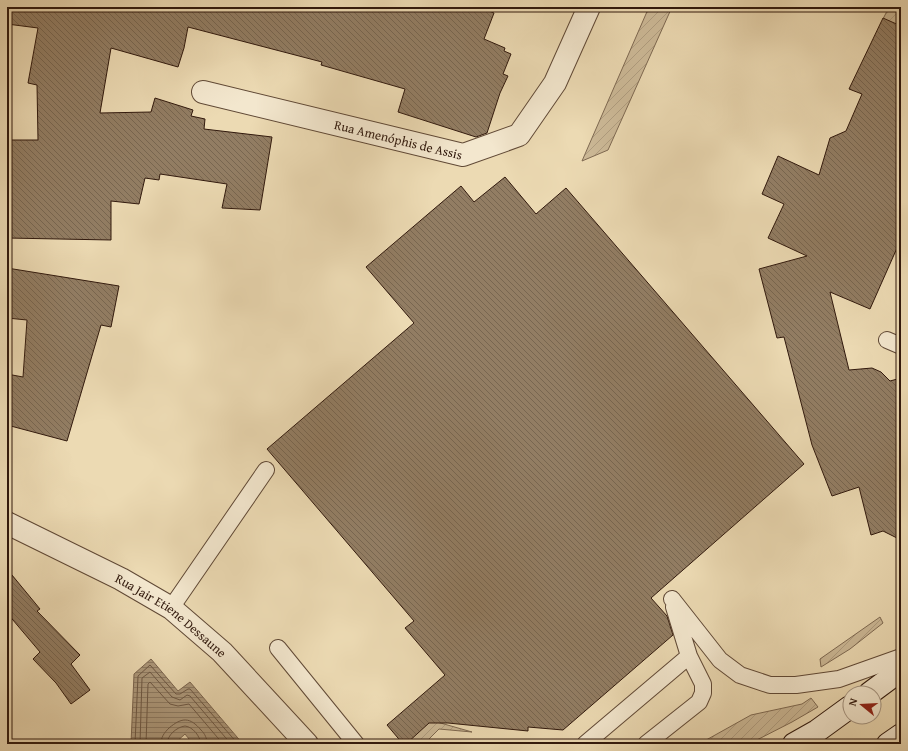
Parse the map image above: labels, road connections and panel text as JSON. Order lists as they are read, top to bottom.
{
  "streets": {
    "street": ["Rua Amenóphis de Assis", "Rua Jair Etiene Dessaune"]
  },
  "north": "left"
}
